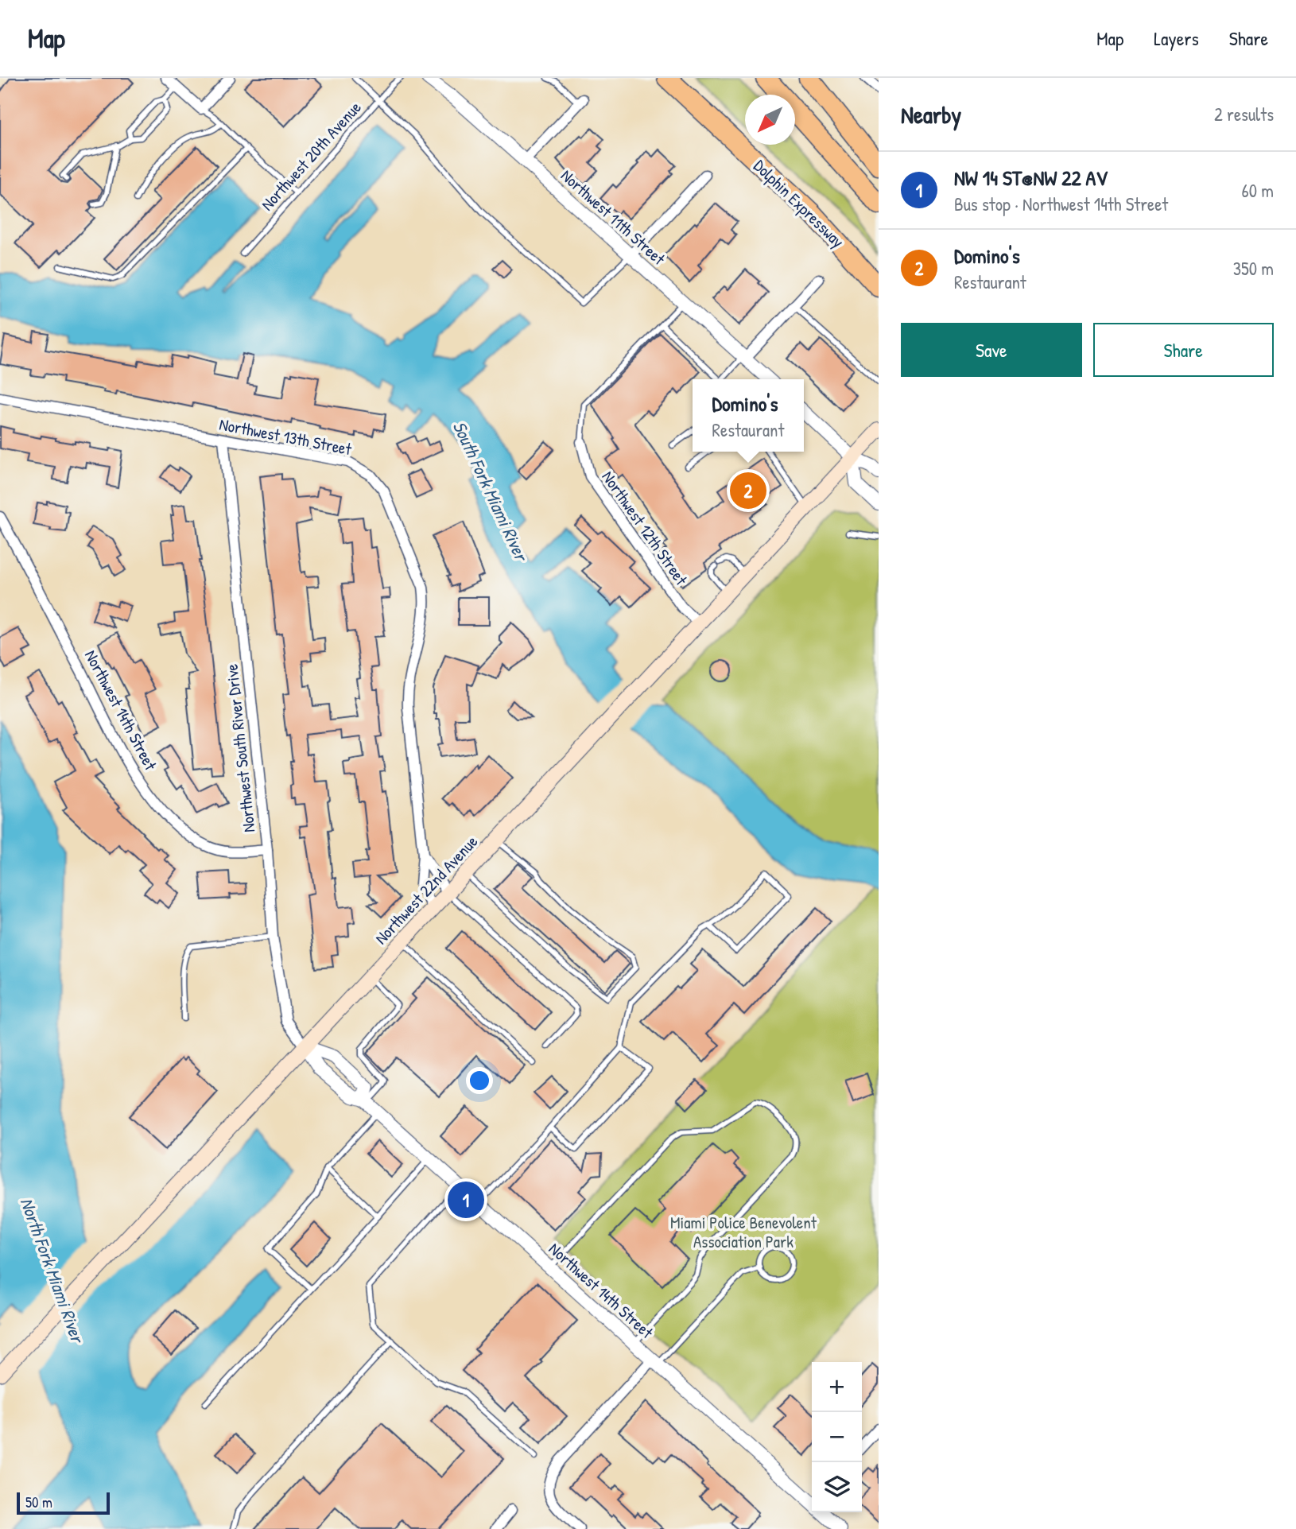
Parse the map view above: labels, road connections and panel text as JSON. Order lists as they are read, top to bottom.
{
  "streets": {
    "highway": ["Dolphin Expressway"],
    "main road": ["Northwest 22nd Avenue"],
    "street": [
      "Northwest 11th Street",
      "Northwest 13th Street",
      "Northwest 12th Street",
      "Northwest 14th Street",
      "Northwest South River Drive"
    ],
    "lane": ["Northwest 20th Avenue"]
  },
  "crossings": [
    ["Northwest 13th Street", "Northwest South River Drive"],
    ["Northwest 13th Street", "Northwest 22nd Avenue"],
    ["Northwest 12th Street", "Northwest 22nd Avenue"],
    ["Northwest 14th Street", "Northwest South River Drive"],
    ["Northwest 14th Street", "Northwest 22nd Avenue"],
    ["Northwest South River Drive", "Northwest 22nd Avenue"]
  ],
  "water": ["South Fork Miami River", "North Fork Miami River"],
  "parks": ["Miami Police Benevolent Association Park"],
  "scale_bar": "50 m",
  "north": "bottom left",
  "page": {
    "header": "Map",
    "nav": ["Map", "Layers", "Share"],
    "heading": ["Nearby", "2 results"],
    "list": [
      {
        "mark": "1",
        "name": "NW 14 ST@NW 22 AV",
        "note": "Bus stop · Northwest 14th Street",
        "value": "60 m"
      },
      {
        "mark": "2",
        "name": "Domino's",
        "note": "Restaurant",
        "value": "350 m"
      }
    ],
    "buttons": ["Save", "Share"],
    "popup": ["Domino's", "Restaurant"],
    "pins": ["2", "1"],
    "map_buttons": ["+", "−"],
    "scale": "50 m"
  }
}
